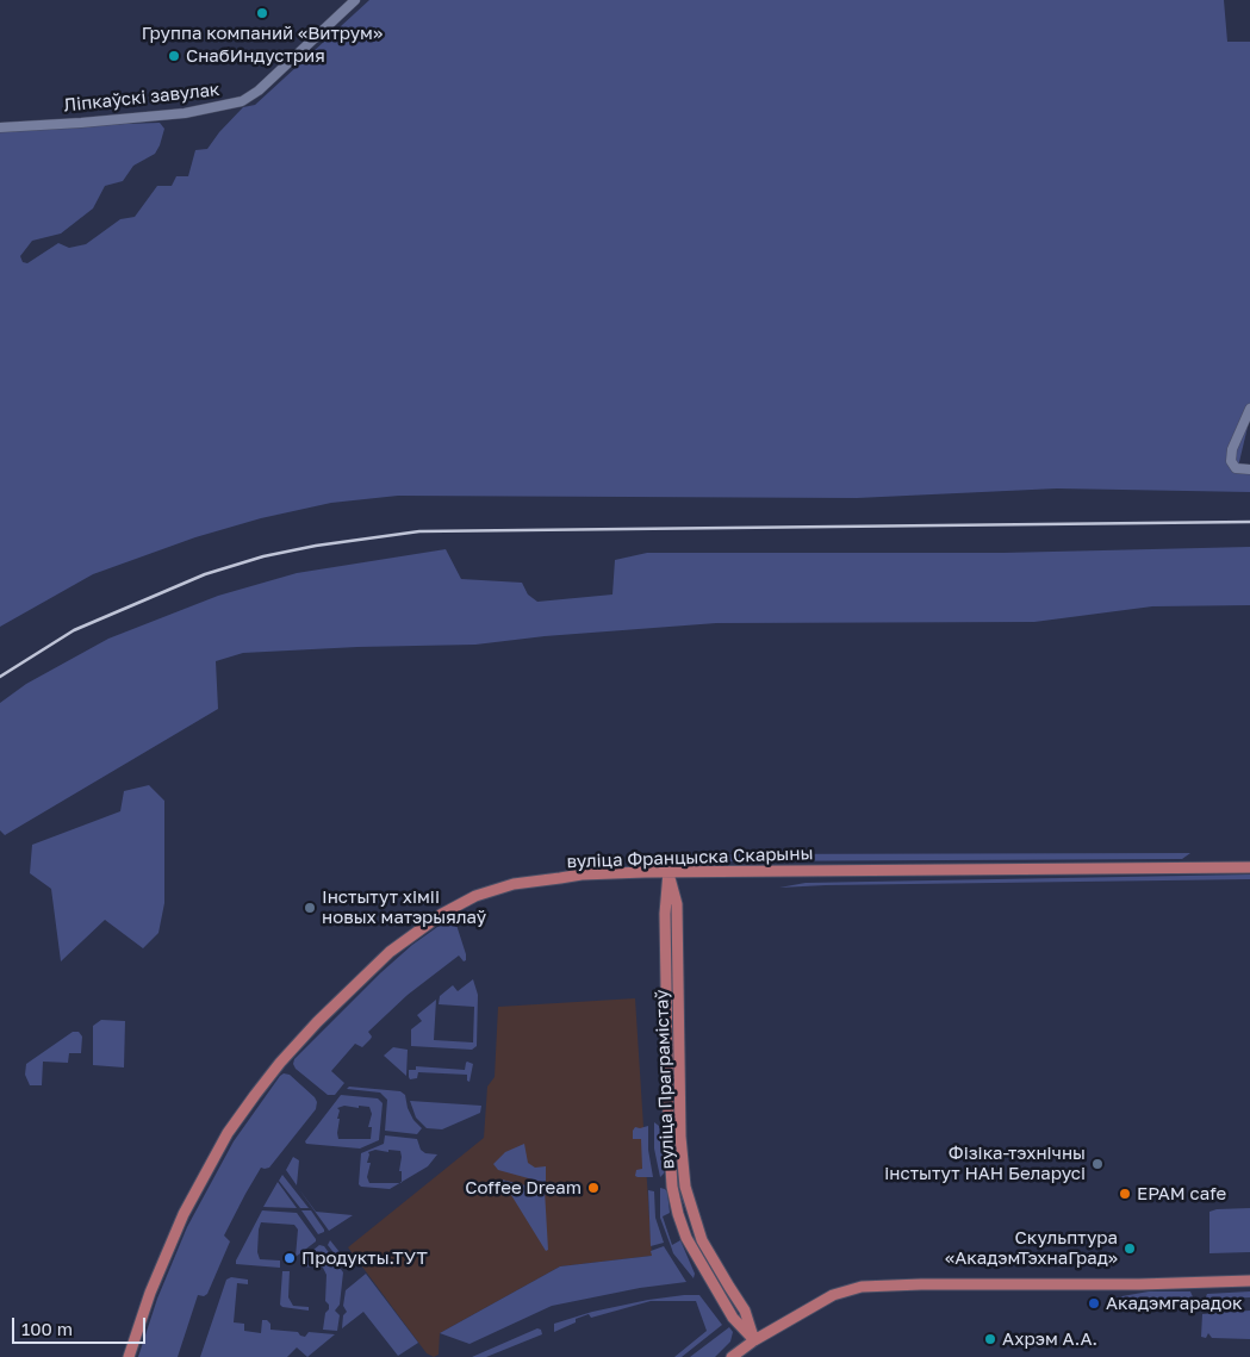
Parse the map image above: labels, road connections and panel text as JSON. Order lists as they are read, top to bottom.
{
  "streets": {
    "main road": ["вуліца Францыска Скарыны", "вуліца Праграмістаў"],
    "street": ["Ліпкаўскі завулак"]
  },
  "crossings": [
    ["вуліца Францыска Скарыны", "вуліца Праграмістаў"]
  ],
  "places": [
    "Группа компаний «Витрум»",
    "СнабИндустрия",
    "Інстытут хіміі новых матэрыялаў",
    "Фізіка-тэхнічны інстытут НАН Беларусі",
    "Coffee Dream",
    "EPAM cafe",
    "Скульптура «АкадэмТэхнаГрад»",
    "Продукты.ТУТ",
    "Акадэмгарадок",
    "Ахрэм А.А."
  ],
  "scale_bar": "100 m"
}
